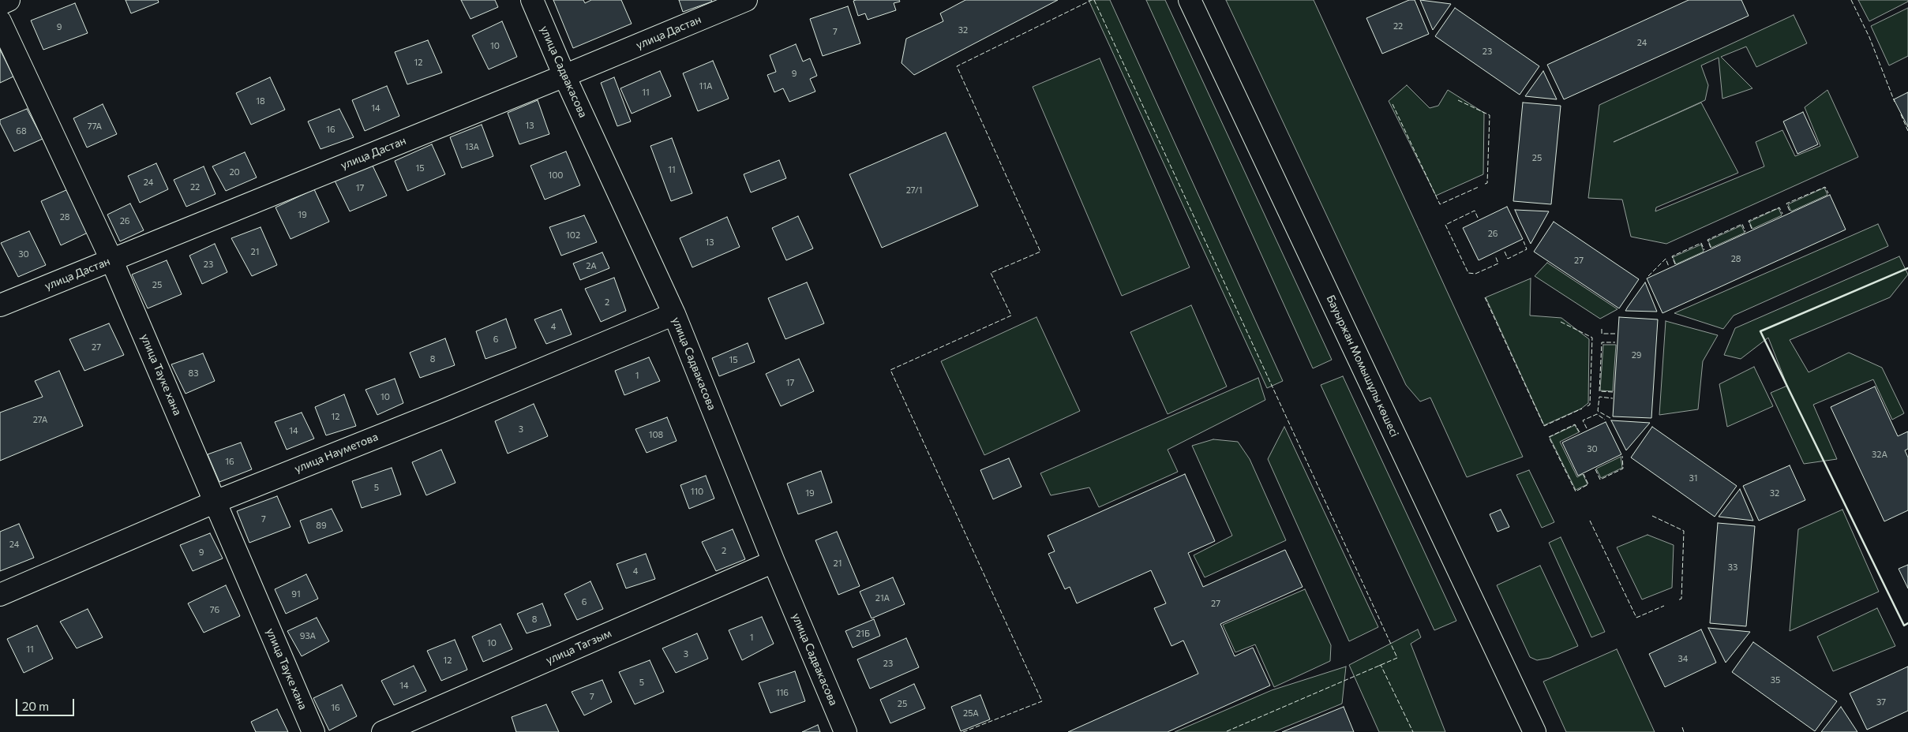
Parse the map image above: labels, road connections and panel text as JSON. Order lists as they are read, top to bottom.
{
  "streets": {
    "street": [
      "улица Дастан",
      "улица Садвакасова",
      "Бауыржан Момышұлы көшесі",
      "улица Тауке хана",
      "улица Науметова",
      "улица Тагзым"
    ]
  },
  "crossings": [
    ["улица Дастан", "улица Садвакасова"],
    ["улица Дастан", "улица Тауке хана"],
    ["улица Садвакасова", "улица Науметова"],
    ["улица Садвакасова", "улица Тагзым"],
    ["улица Тауке хана", "улица Науметова"]
  ],
  "house_numbers": [
    "22",
    "9",
    "32",
    "7",
    "24",
    "10",
    "23",
    "12",
    "9",
    "11А",
    "11",
    "18",
    "14",
    "13",
    "77А",
    "16",
    "68",
    "13А",
    "25",
    "15",
    "11",
    "20",
    "100",
    "24",
    "22",
    "17",
    "27/1",
    "19",
    "28",
    "26",
    "26",
    "102",
    "13",
    "21",
    "30",
    "28",
    "27",
    "23",
    "2А",
    "25",
    "2",
    "4",
    "6",
    "27",
    "29",
    "8",
    "15",
    "83",
    "1",
    "17",
    "10",
    "12",
    "27А",
    "3",
    "14",
    "108",
    "30",
    "32А",
    "16",
    "31",
    "5",
    "110",
    "19",
    "32",
    "7",
    "89",
    "24",
    "2",
    "9",
    "21",
    "33",
    "4",
    "91",
    "21А",
    "6",
    "27",
    "76",
    "8",
    "21Б",
    "93А",
    "1",
    "10",
    "11",
    "3",
    "34",
    "12",
    "23",
    "35",
    "5",
    "14",
    "116",
    "7",
    "37",
    "25",
    "16",
    "25А"
  ],
  "scale_bar": "20 m"
}
